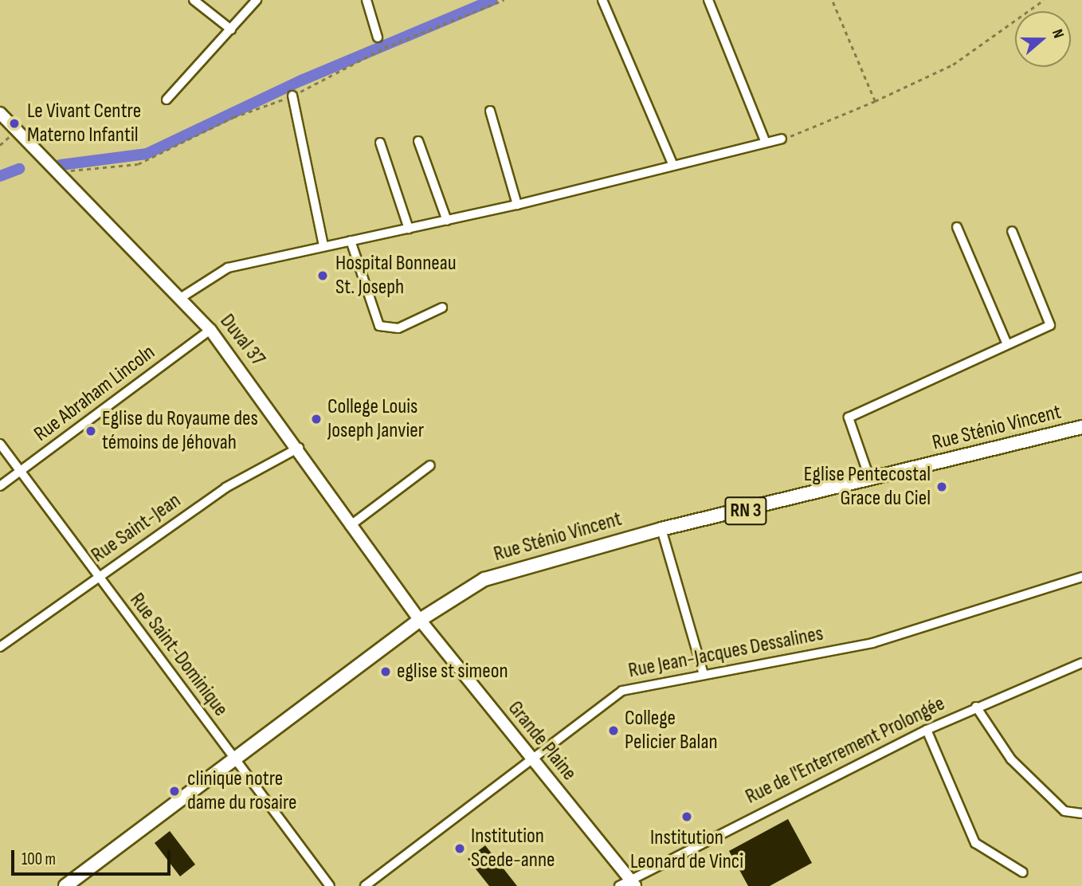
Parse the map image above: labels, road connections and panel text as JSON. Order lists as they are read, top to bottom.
{
  "streets": {
    "main road": ["Rue Sténio Vincent", "RN 3"],
    "street": [
      "Duval 37",
      "Rue Abraham Lincoln",
      "Rue Saint-Jean",
      "Rue Jean-Jacques Dessalines",
      "Rue Saint-Dominique",
      "Grande Plaine",
      "Rue de l'Enterrement Prolongée"
    ]
  },
  "crossings": [
    ["Duval 37", "Rue Abraham Lincoln"],
    ["Duval 37", "Rue Sténio Vincent"],
    ["Duval 37", "Rue Saint-Jean"],
    ["Duval 37", "Grande Plaine"],
    ["Rue Abraham Lincoln", "Rue Saint-Dominique"],
    ["Rue Sténio Vincent", "Rue Saint-Dominique"],
    ["Rue Sténio Vincent", "Grande Plaine"],
    ["Rue Saint-Jean", "Rue Saint-Dominique"],
    ["Rue Jean-Jacques Dessalines", "Grande Plaine"],
    ["Grande Plaine", "Rue de l'Enterrement Prolongée"]
  ],
  "places": [
    "Le Vivant Centre Materno Infantil",
    "Hospital Bonneau St. Joseph",
    "College Louis Joseph Janvier",
    "Eglise du Royaume des témoins de Jéhovah",
    "Eglise Pentecostal Grace du Ciel",
    "eglise st simeon",
    "College Pelicier Balan",
    "clinique notre dame du rosaire",
    "Institution Leonard de Vinci",
    "Institution Scede-anne"
  ],
  "scale_bar": "100 m",
  "north": "right"
}
